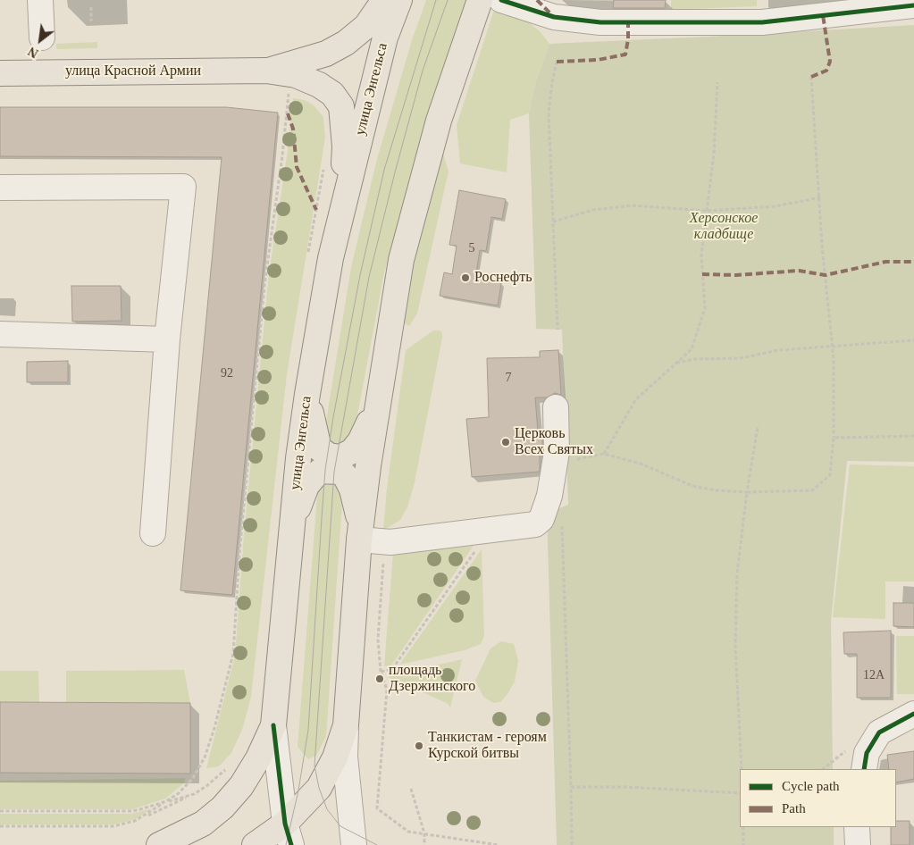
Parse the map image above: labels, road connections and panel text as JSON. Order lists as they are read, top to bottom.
{
  "streets": {
    "main road": ["улица Красной Армии", "улица Энгельса"]
  },
  "parks": ["Херсонское кладбище"],
  "places": [
    "Роснефть",
    "Церковь Всех Святых",
    "площадь Дзержинского",
    "Танкистам - героям Курской битвы"
  ],
  "house_numbers": [
    "5",
    "92",
    "7",
    "12А"
  ],
  "legend": ["Cycle path", "Path"],
  "north": "bottom left"
}
